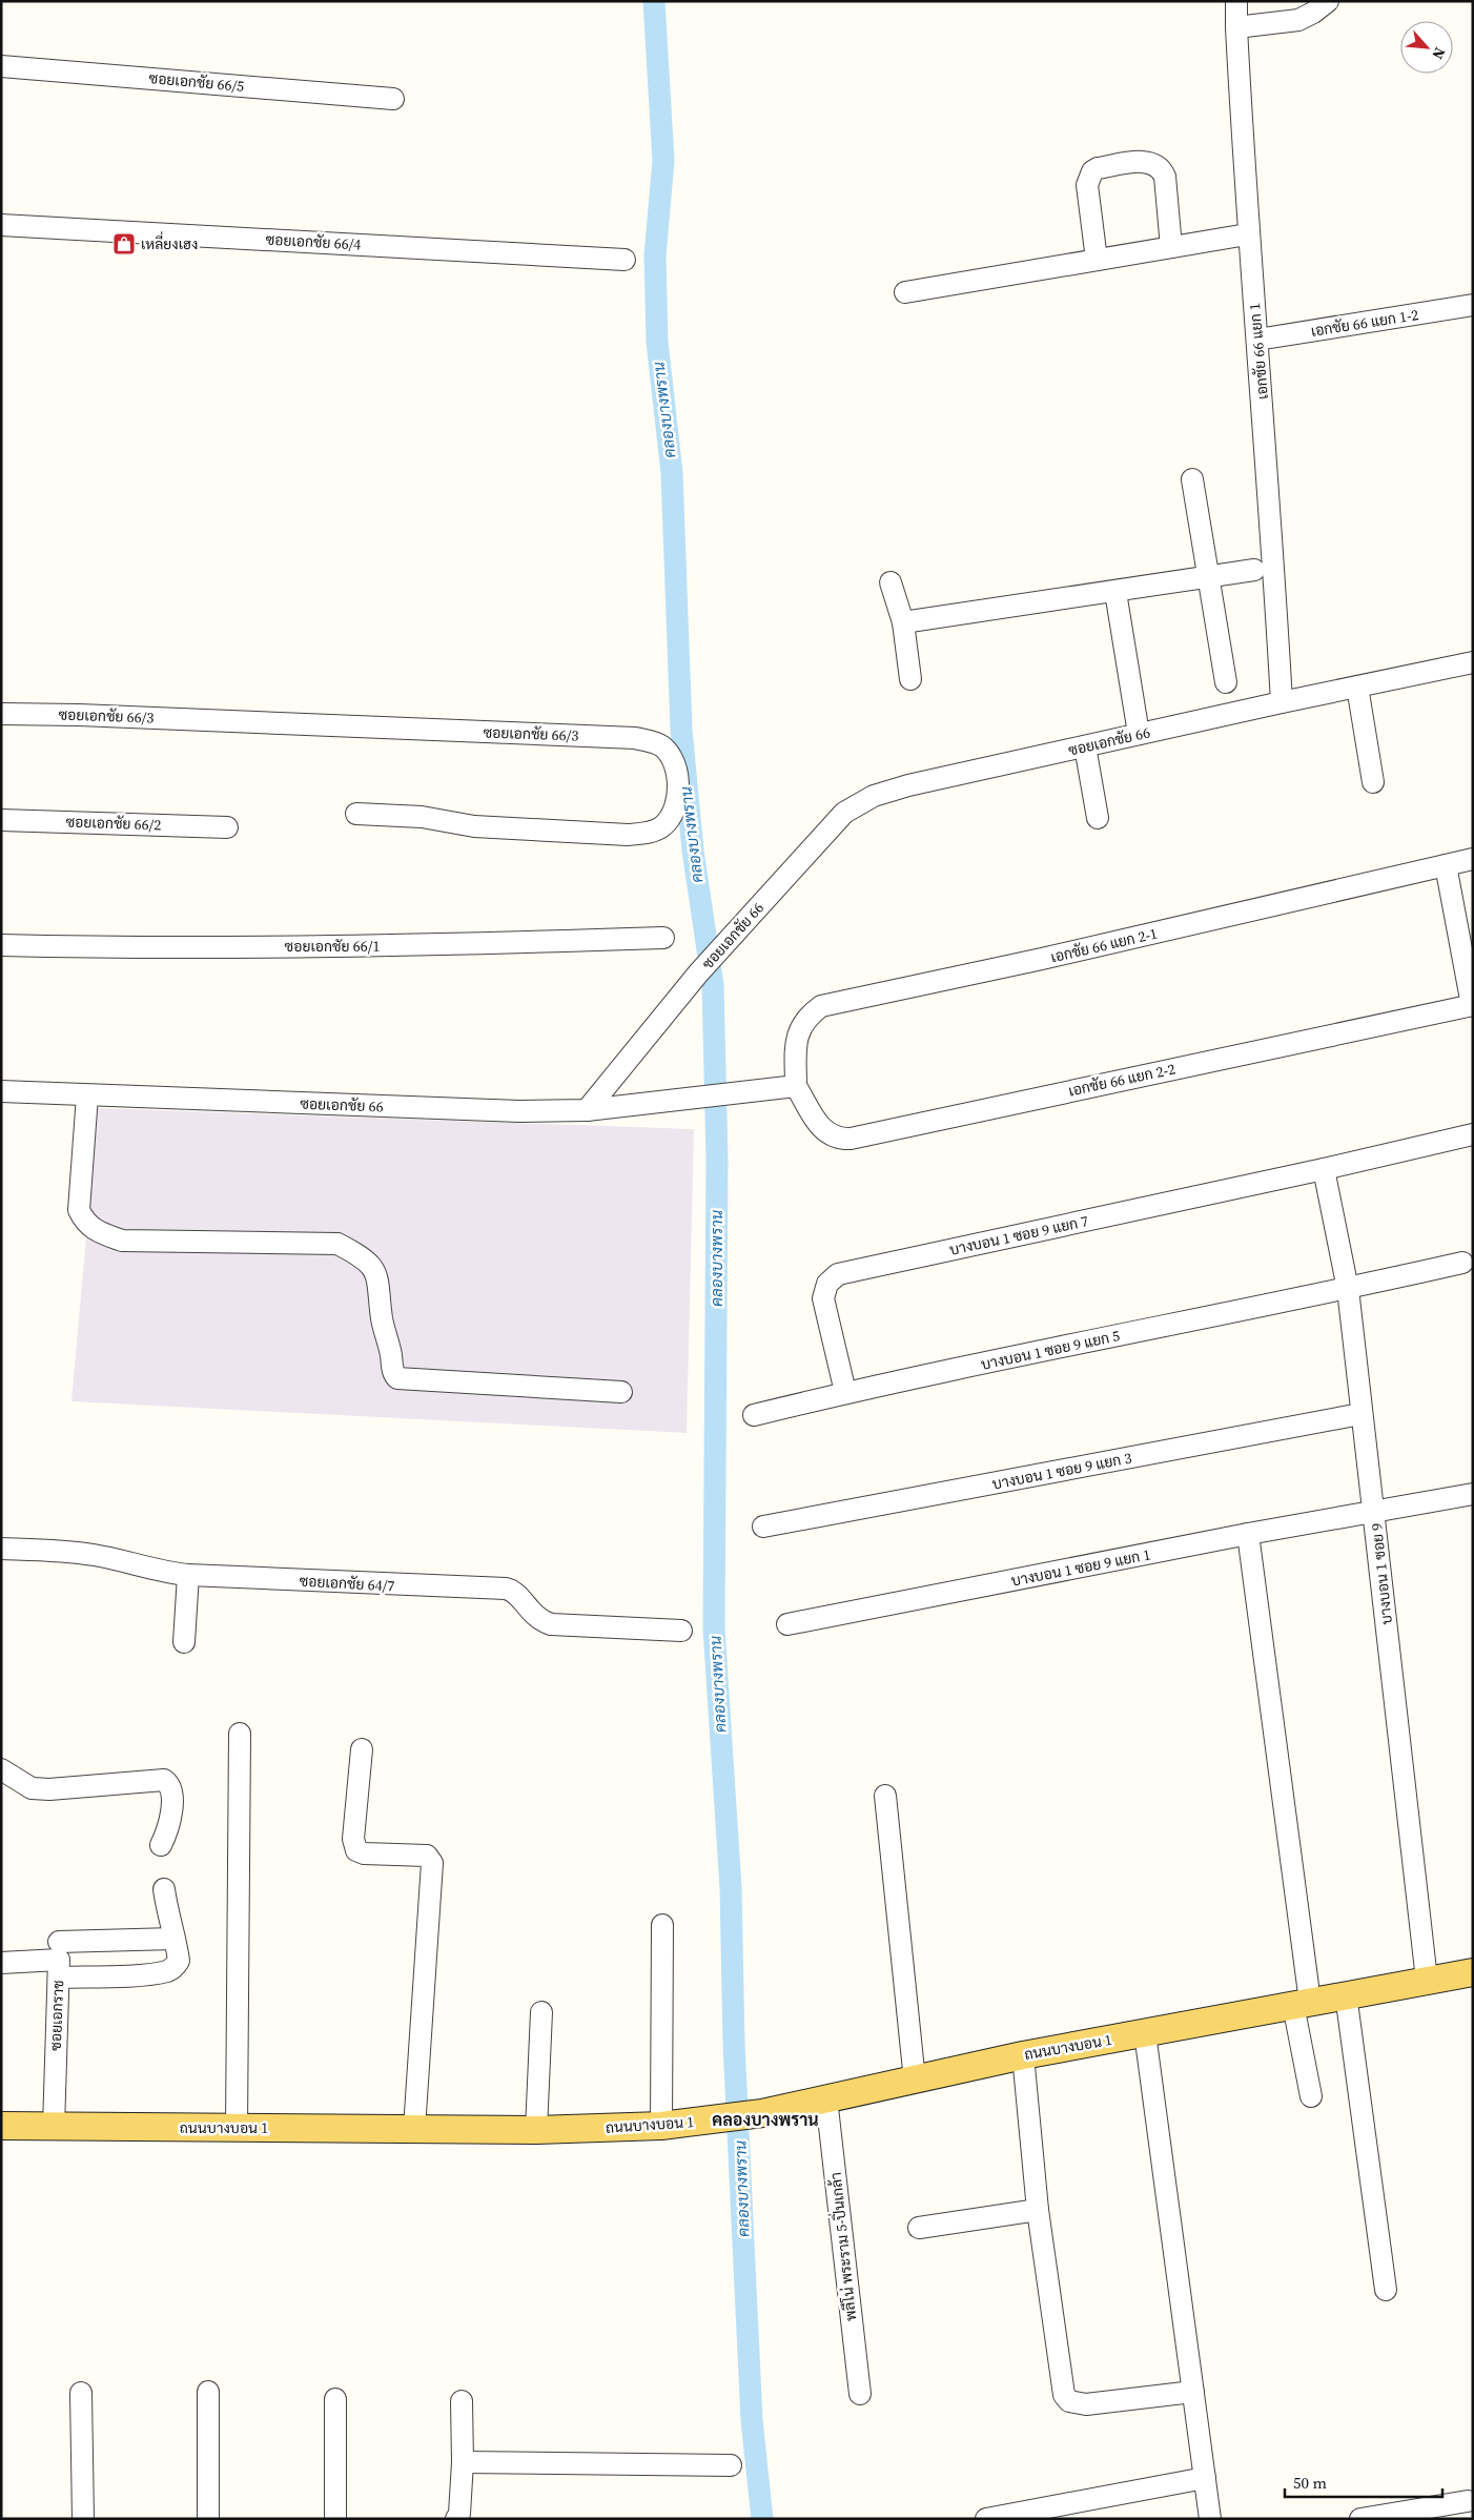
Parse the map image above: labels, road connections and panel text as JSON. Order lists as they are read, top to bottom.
{
  "streets": {
    "main road": ["ถนนบางบอน 1"],
    "street": [
      "ซอยเอกชัย 66/5",
      "ซอยเอกชัย 66/4",
      "เอกชัย 66 แยก 1-2",
      "เอกชัย 66 แยก 1",
      "ซอยเอกชัย 66/3",
      "ซอยเอกชัย 66",
      "ซอยเอกชัย 66/2",
      "เอกชัย 66 แยก 2-1",
      "ซอยเอกชัย 66/1",
      "เอกชัย 66 แยก 2-2",
      "บางบอน 1 ซอย 9 แยก 7",
      "บางบอน 1 ซอย 9 แยก 5",
      "บางบอน 1 ซอย 9 แยก 3",
      "บางบอน 1 ซอย 9 แยก 1",
      "บางบอน 1 ซอย 9",
      "ซอยเอกชัย 64/7",
      "ซอยเอกราช",
      "พลีโน่ พระราม 5-ปิ่นเกล้า"
    ]
  },
  "crossings": [
    ["เอกชัย 66 แยก 1-2", "เอกชัย 66 แยก 1"],
    ["เอกชัย 66 แยก 1", "ซอยเอกชัย 66"],
    ["เอกชัย 66 แยก 2-1", "เอกชัย 66 แยก 2-2"],
    ["บางบอน 1 ซอย 9 แยก 7", "บางบอน 1 ซอย 9 แยก 5"],
    ["บางบอน 1 ซอย 9 แยก 7", "บางบอน 1 ซอย 9"],
    ["บางบอน 1 ซอย 9 แยก 5", "บางบอน 1 ซอย 9"],
    ["บางบอน 1 ซอย 9 แยก 3", "บางบอน 1 ซอย 9"],
    ["บางบอน 1 ซอย 9 แยก 1", "บางบอน 1 ซอย 9"],
    ["บางบอน 1 ซอย 9", "ถนนบางบอน 1"],
    ["ซอยเอกราช", "ถนนบางบอน 1"],
    ["ถนนบางบอน 1", "พลีโน่ พระราม 5-ปิ่นเกล้า"]
  ],
  "districts": ["คลองบางพราน"],
  "water": ["คลองบางพราน"],
  "places": {
    "shop": ["เหลี่ยงเฮง"]
  },
  "scale_bar": "50 m",
  "north": "bottom right"
}
